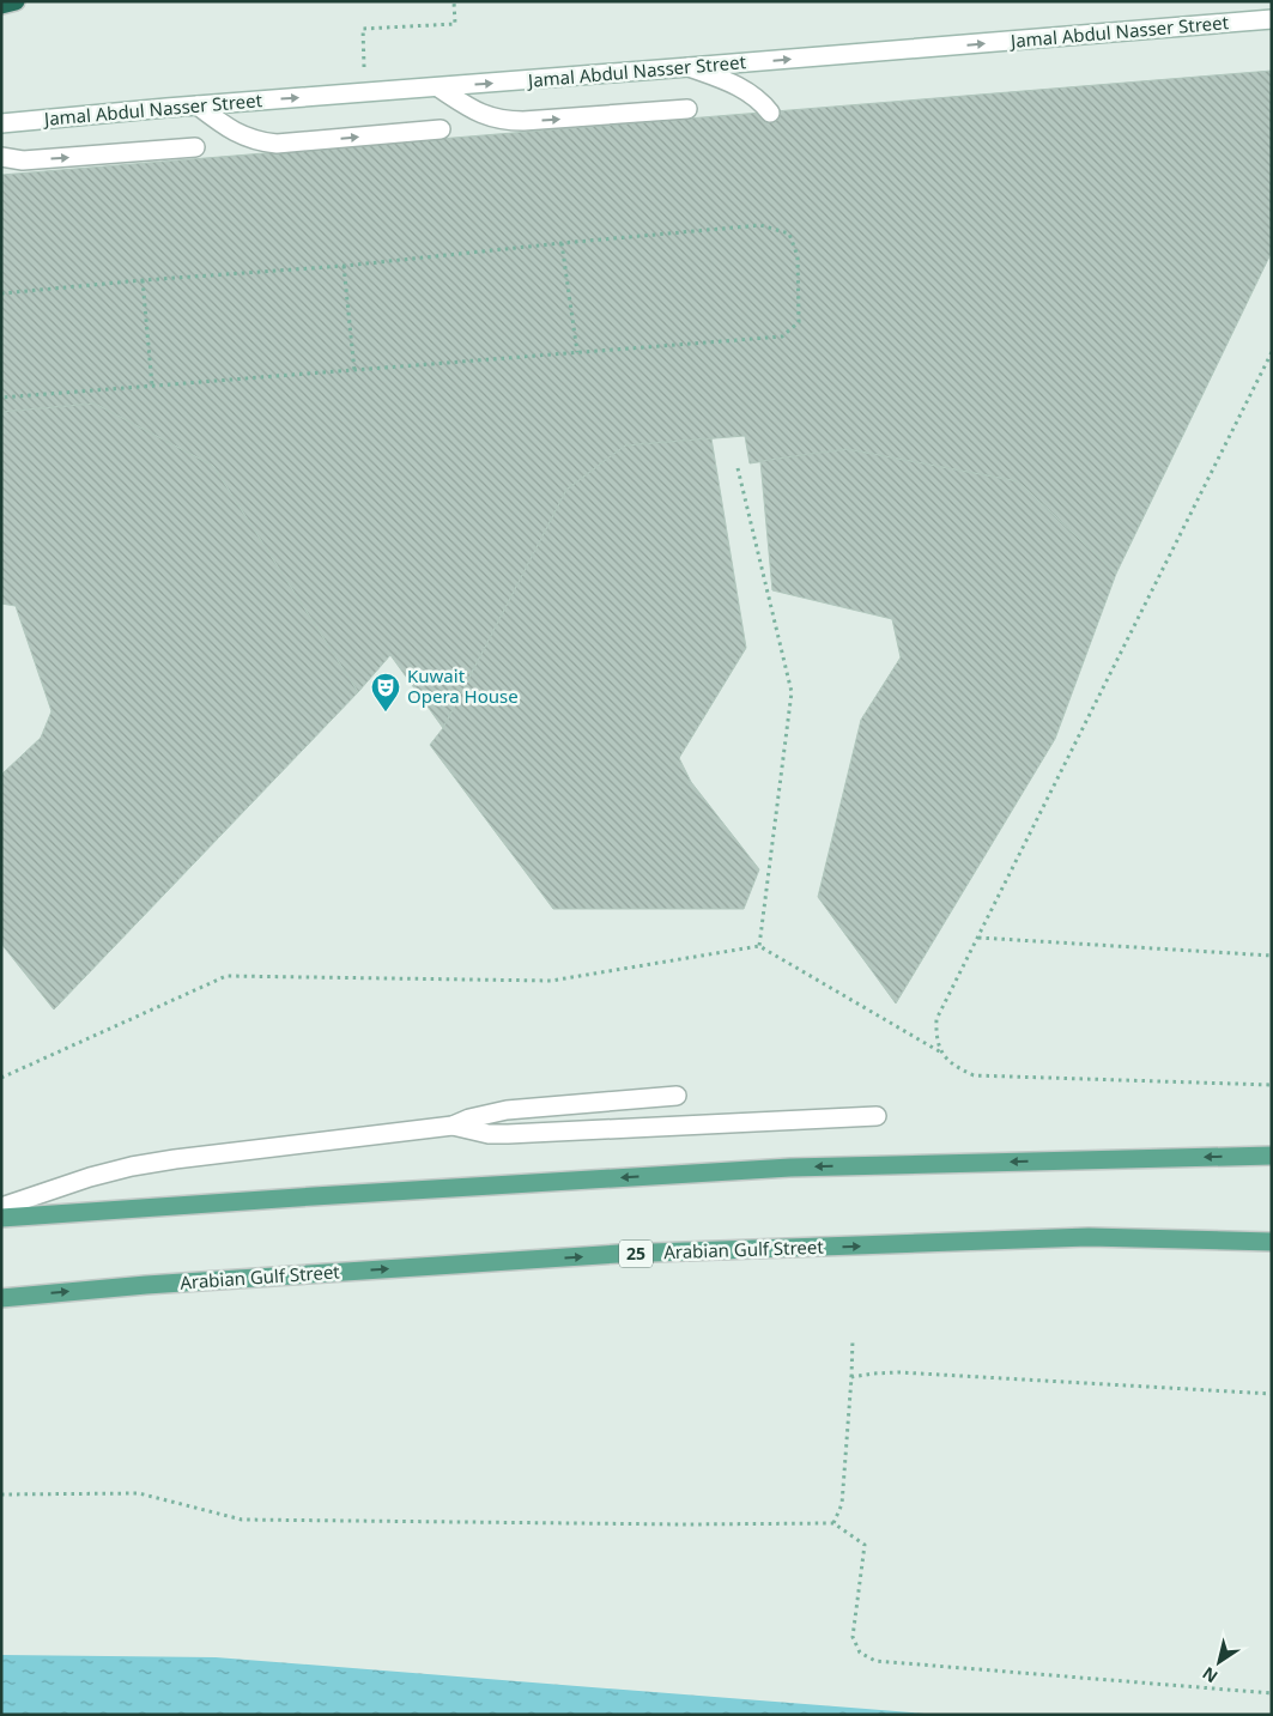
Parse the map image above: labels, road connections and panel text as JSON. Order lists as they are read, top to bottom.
{
  "streets": {
    "main road": ["Jamal Abdul Nasser Street", "Arabian Gulf Street", "25"]
  },
  "places": {
    "theatre": ["Kuwait Opera House"]
  },
  "north": "bottom left"
}
